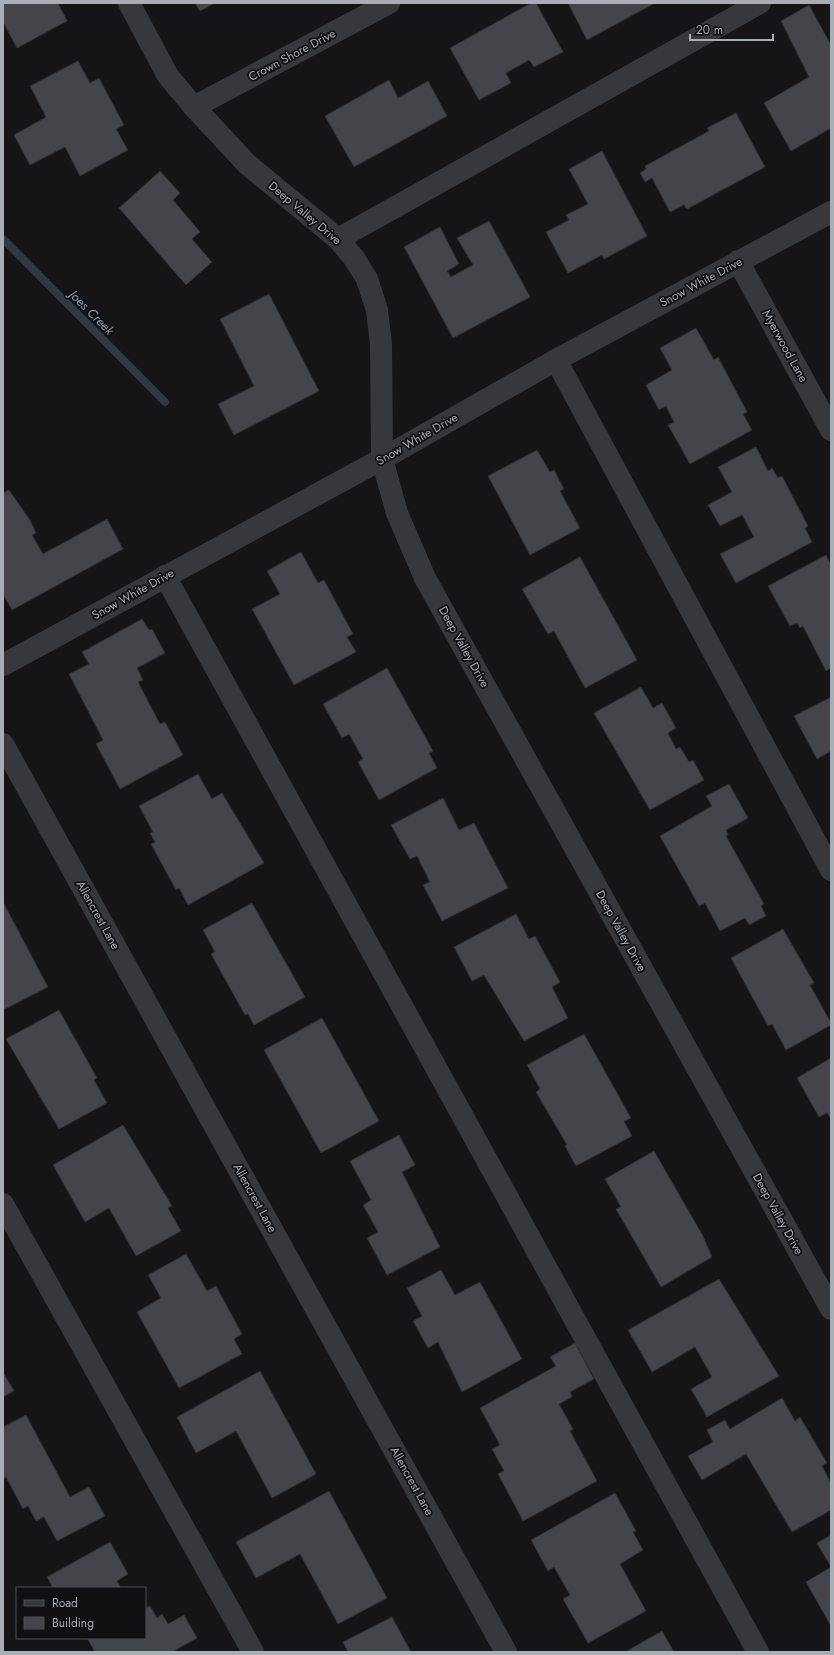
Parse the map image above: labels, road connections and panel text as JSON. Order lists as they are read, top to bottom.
{
  "streets": {
    "street": [
      "Crown Shore Drive",
      "Deep Valley Drive",
      "Snow White Drive",
      "Myerwood Lane",
      "Allencrest Lane"
    ]
  },
  "crossings": [
    ["Crown Shore Drive", "Deep Valley Drive"],
    ["Deep Valley Drive", "Snow White Drive"],
    ["Snow White Drive", "Myerwood Lane"]
  ],
  "water": ["Joes Creek"],
  "legend": ["Road", "Building"],
  "scale_bar": "20 m"
}
